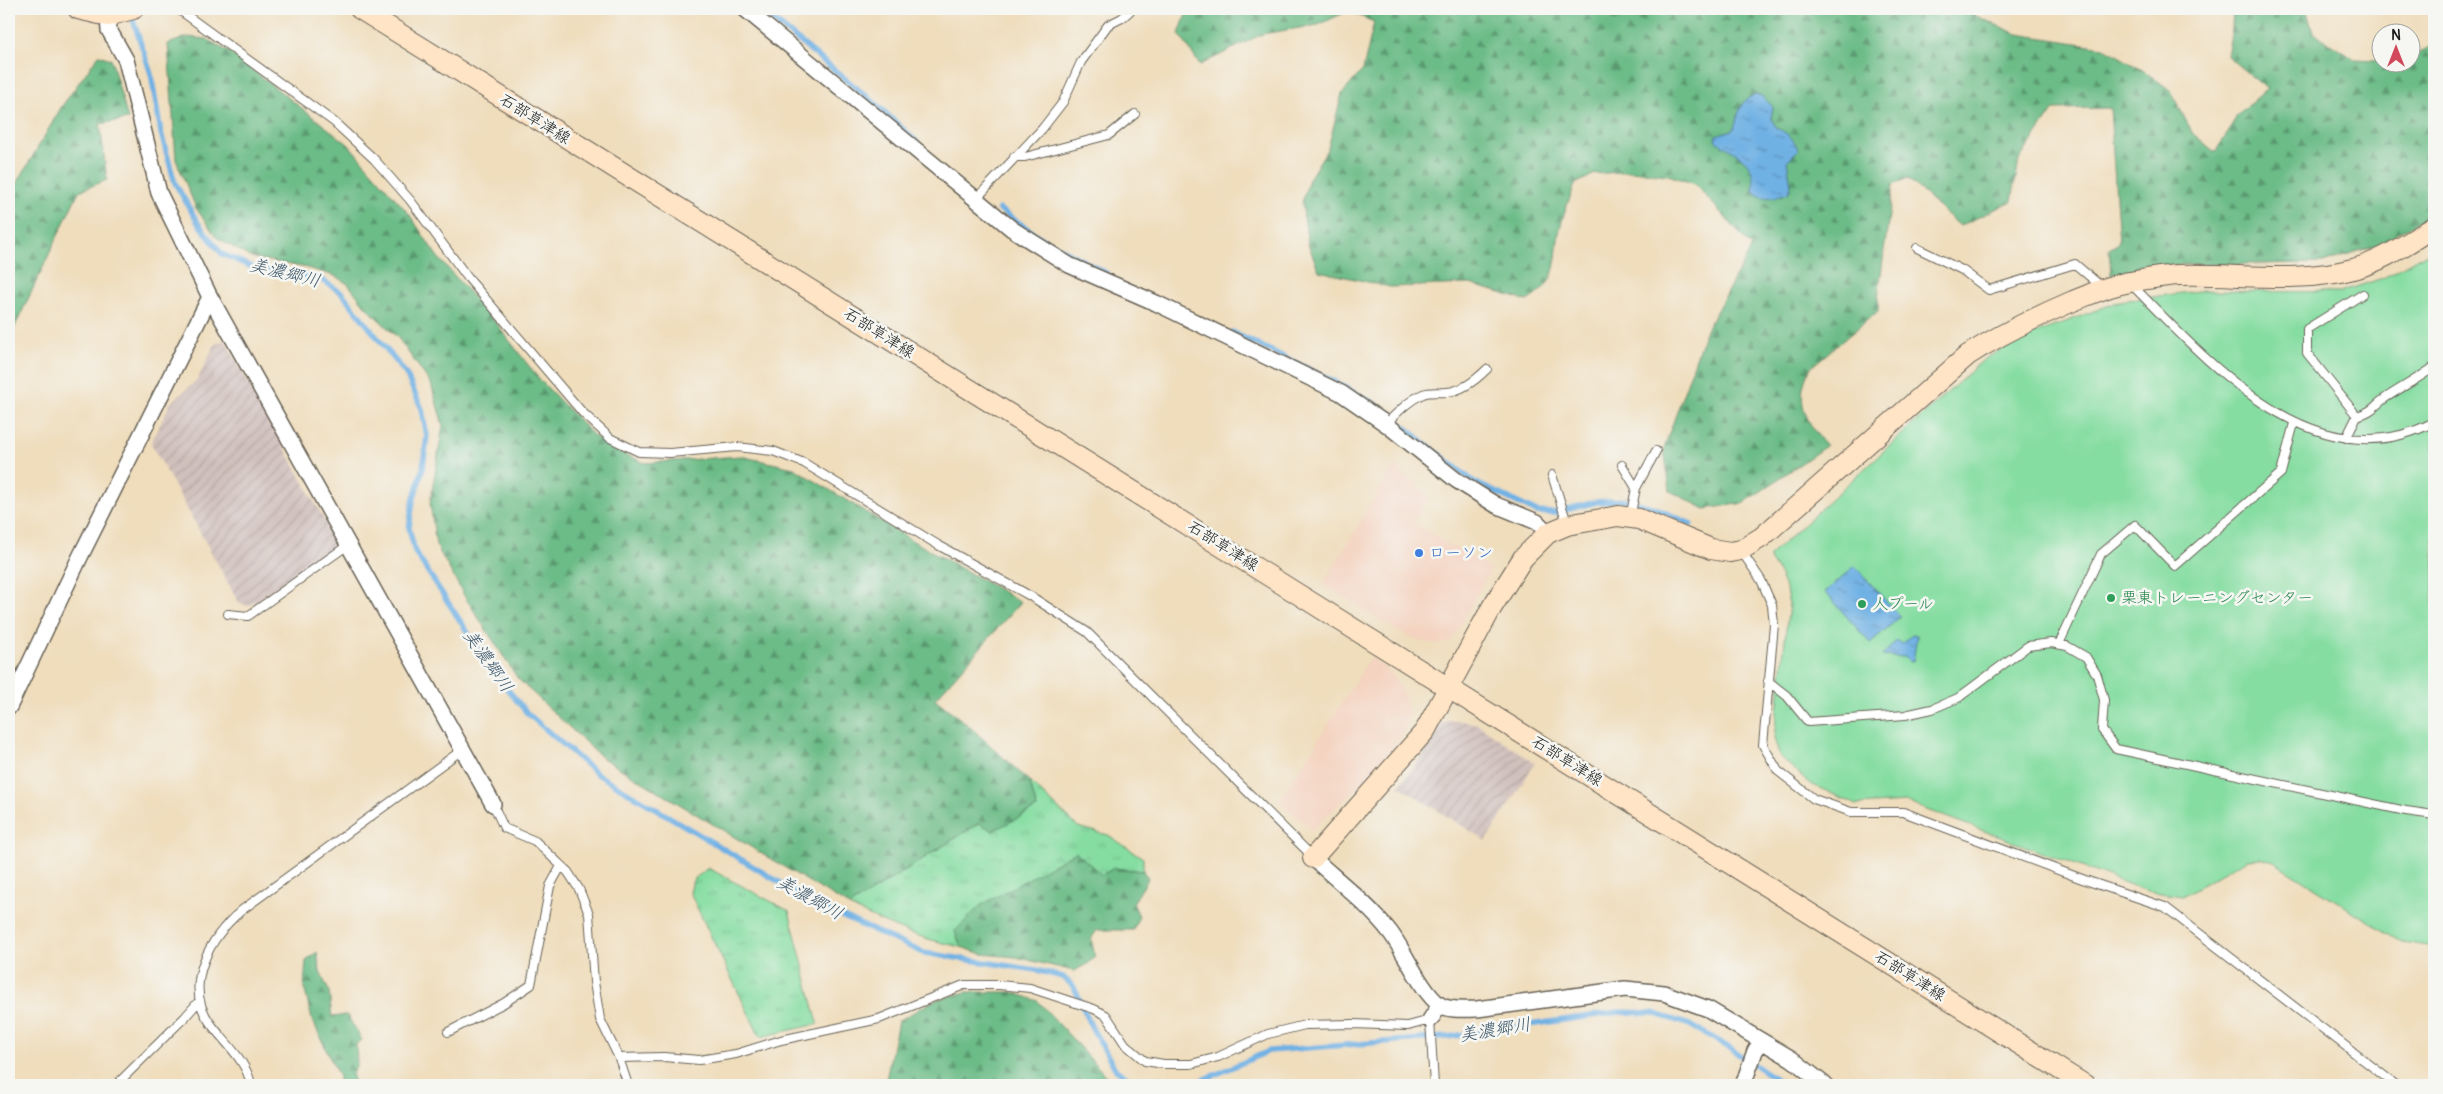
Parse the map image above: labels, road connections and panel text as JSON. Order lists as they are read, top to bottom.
{
  "streets": {
    "main road": ["石部草津線"]
  },
  "water": ["美濃郷川"],
  "places": ["ローソン", "栗東トレーニングセンター", "人プール"],
  "north": "top"
}
